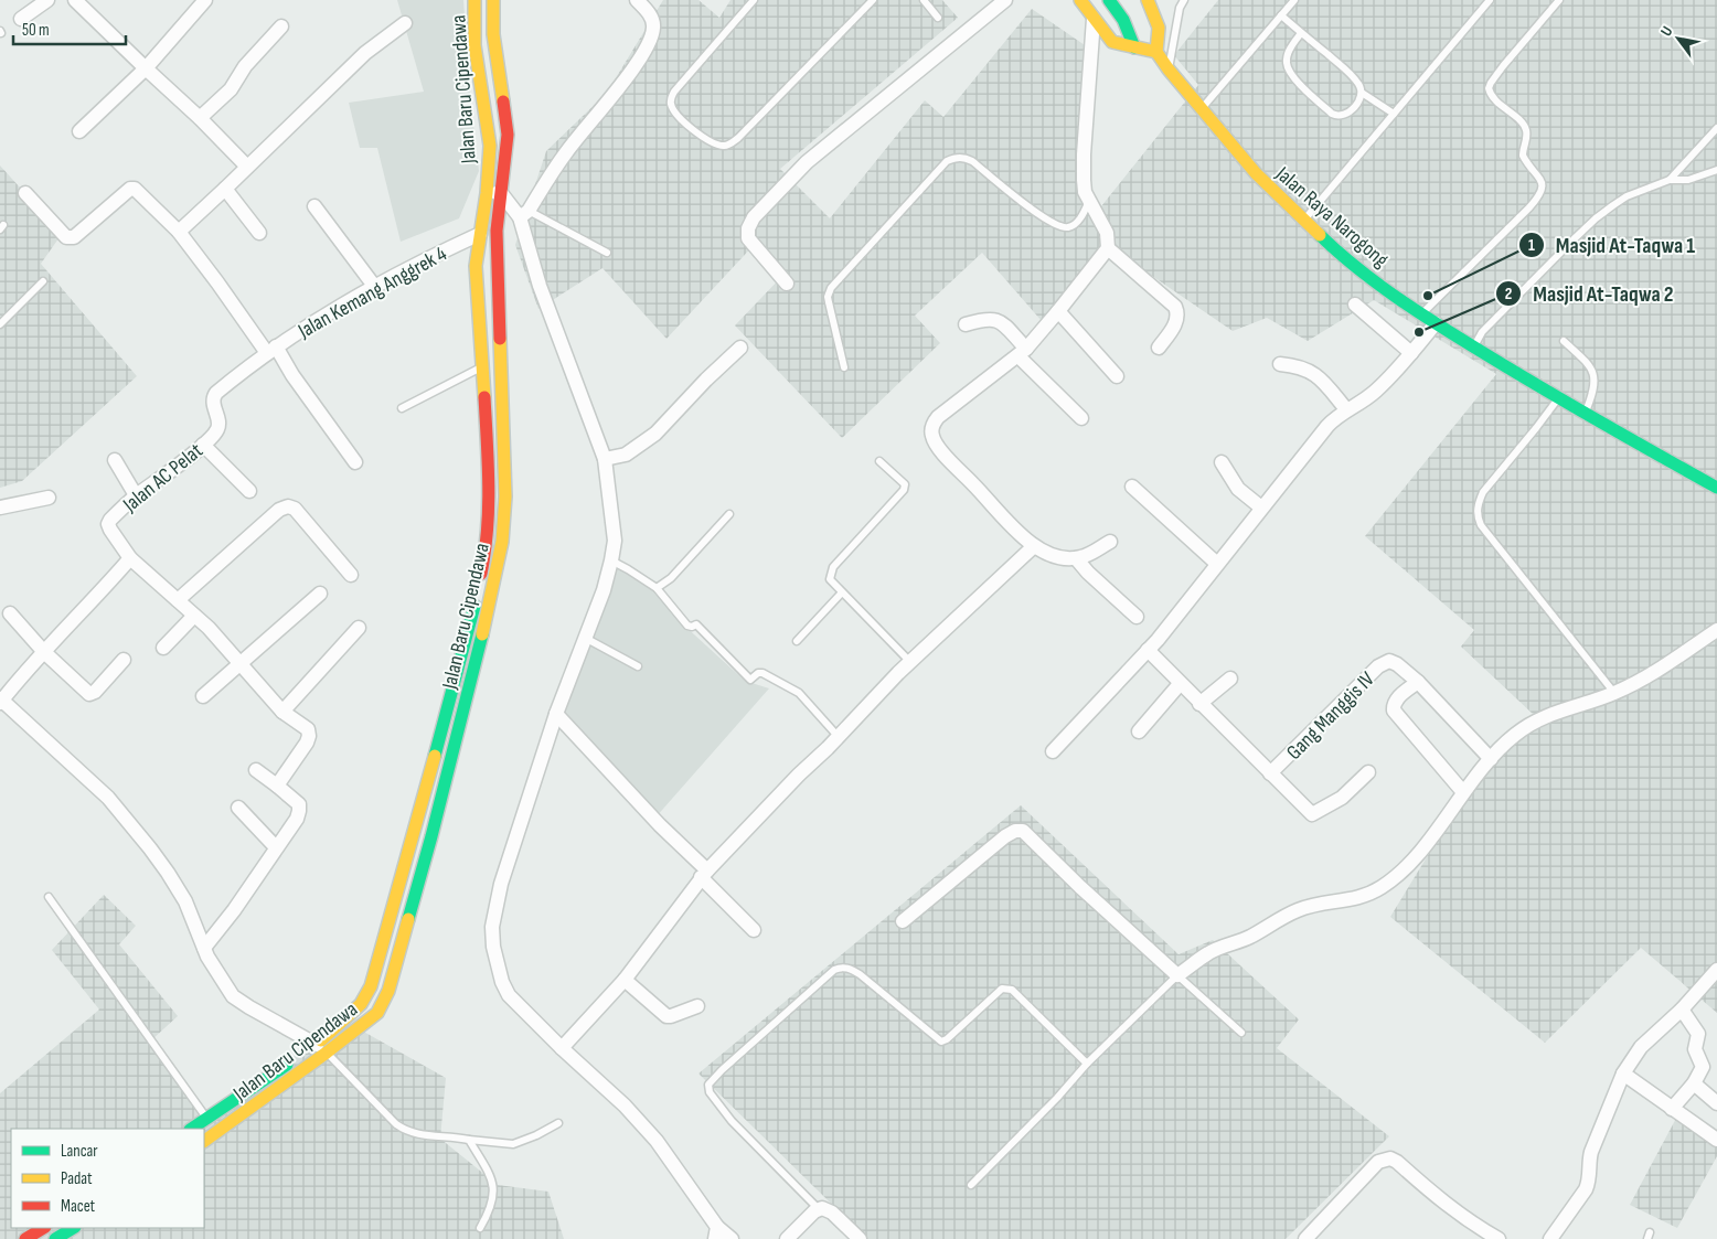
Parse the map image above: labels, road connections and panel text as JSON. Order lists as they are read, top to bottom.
{
  "streets": {
    "main road": ["Jalan Baru Cipendawa", "Jalan Raya Narogong"],
    "street": ["Jalan Kemang Anggrek 4", "Jalan AC Pelat", "Gang Manggis IV"]
  },
  "crossings": [
    ["Jalan Baru Cipendawa", "Jalan Kemang Anggrek 4"],
    ["Jalan Kemang Anggrek 4", "Jalan AC Pelat"]
  ],
  "places": ["Masjid At-Taqwa 1", "Masjid At-Taqwa 2"],
  "legend": ["Lancar", "Padat", "Macet"],
  "scale_bar": "50 m",
  "north": "top left"
}
